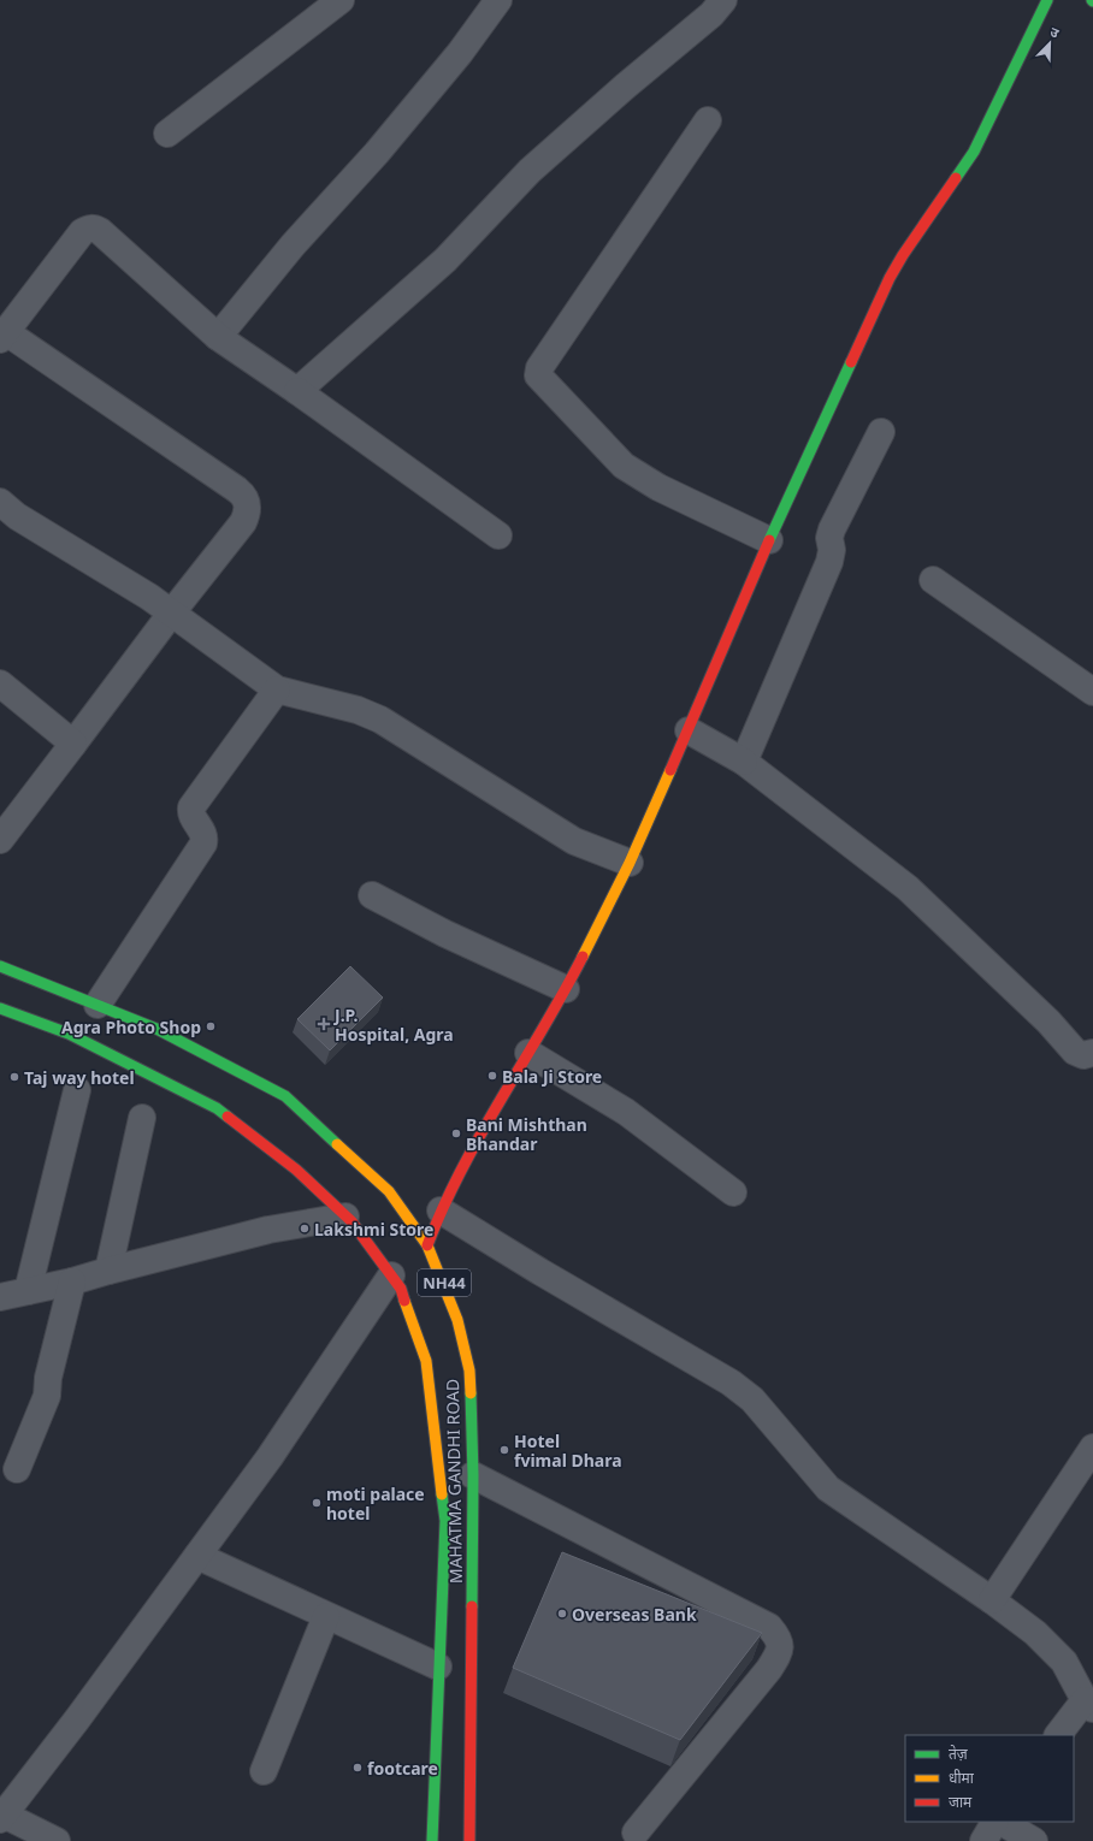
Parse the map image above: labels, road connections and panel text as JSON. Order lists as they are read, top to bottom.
{
  "streets": {
    "main road": ["NH44", "MAHATMA GANDHI ROAD"]
  },
  "places": {
    "health": ["J.P. Hospital, Agra"],
    "other": [
      "Agra Photo Shop",
      "Bala Ji Store",
      "Taj way hotel",
      "Bani Mishthan Bhandar",
      "Lakshmi Store",
      "Hotel fvimal Dhara",
      "moti palace hotel",
      "Overseas Bank",
      "footcare"
    ]
  },
  "legend": ["तेज़", "धीमा", "जाम"],
  "north": "top right"
}
